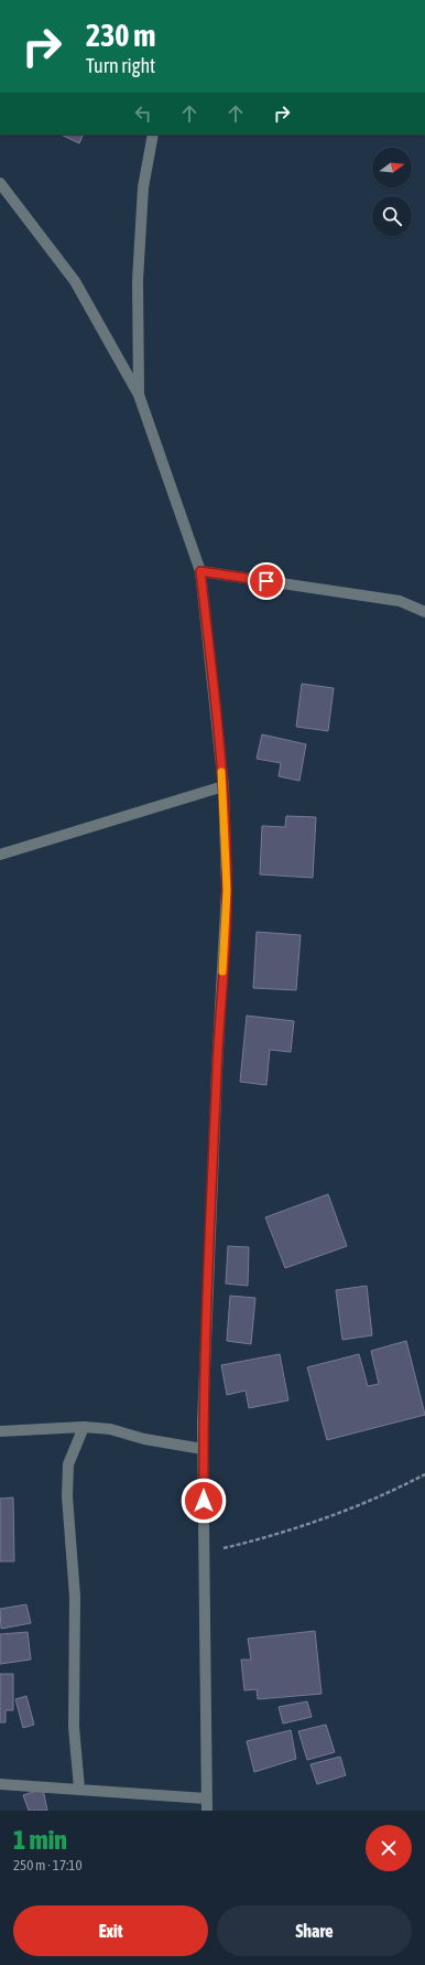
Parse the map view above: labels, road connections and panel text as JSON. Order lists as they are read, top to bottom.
{
  "north": "right",
  "page": {
    "turn": ["230 m", "Turn right"],
    "heading": ["1 min", "250 m · 17:10"],
    "buttons": ["Exit", "Share"]
  }
}
